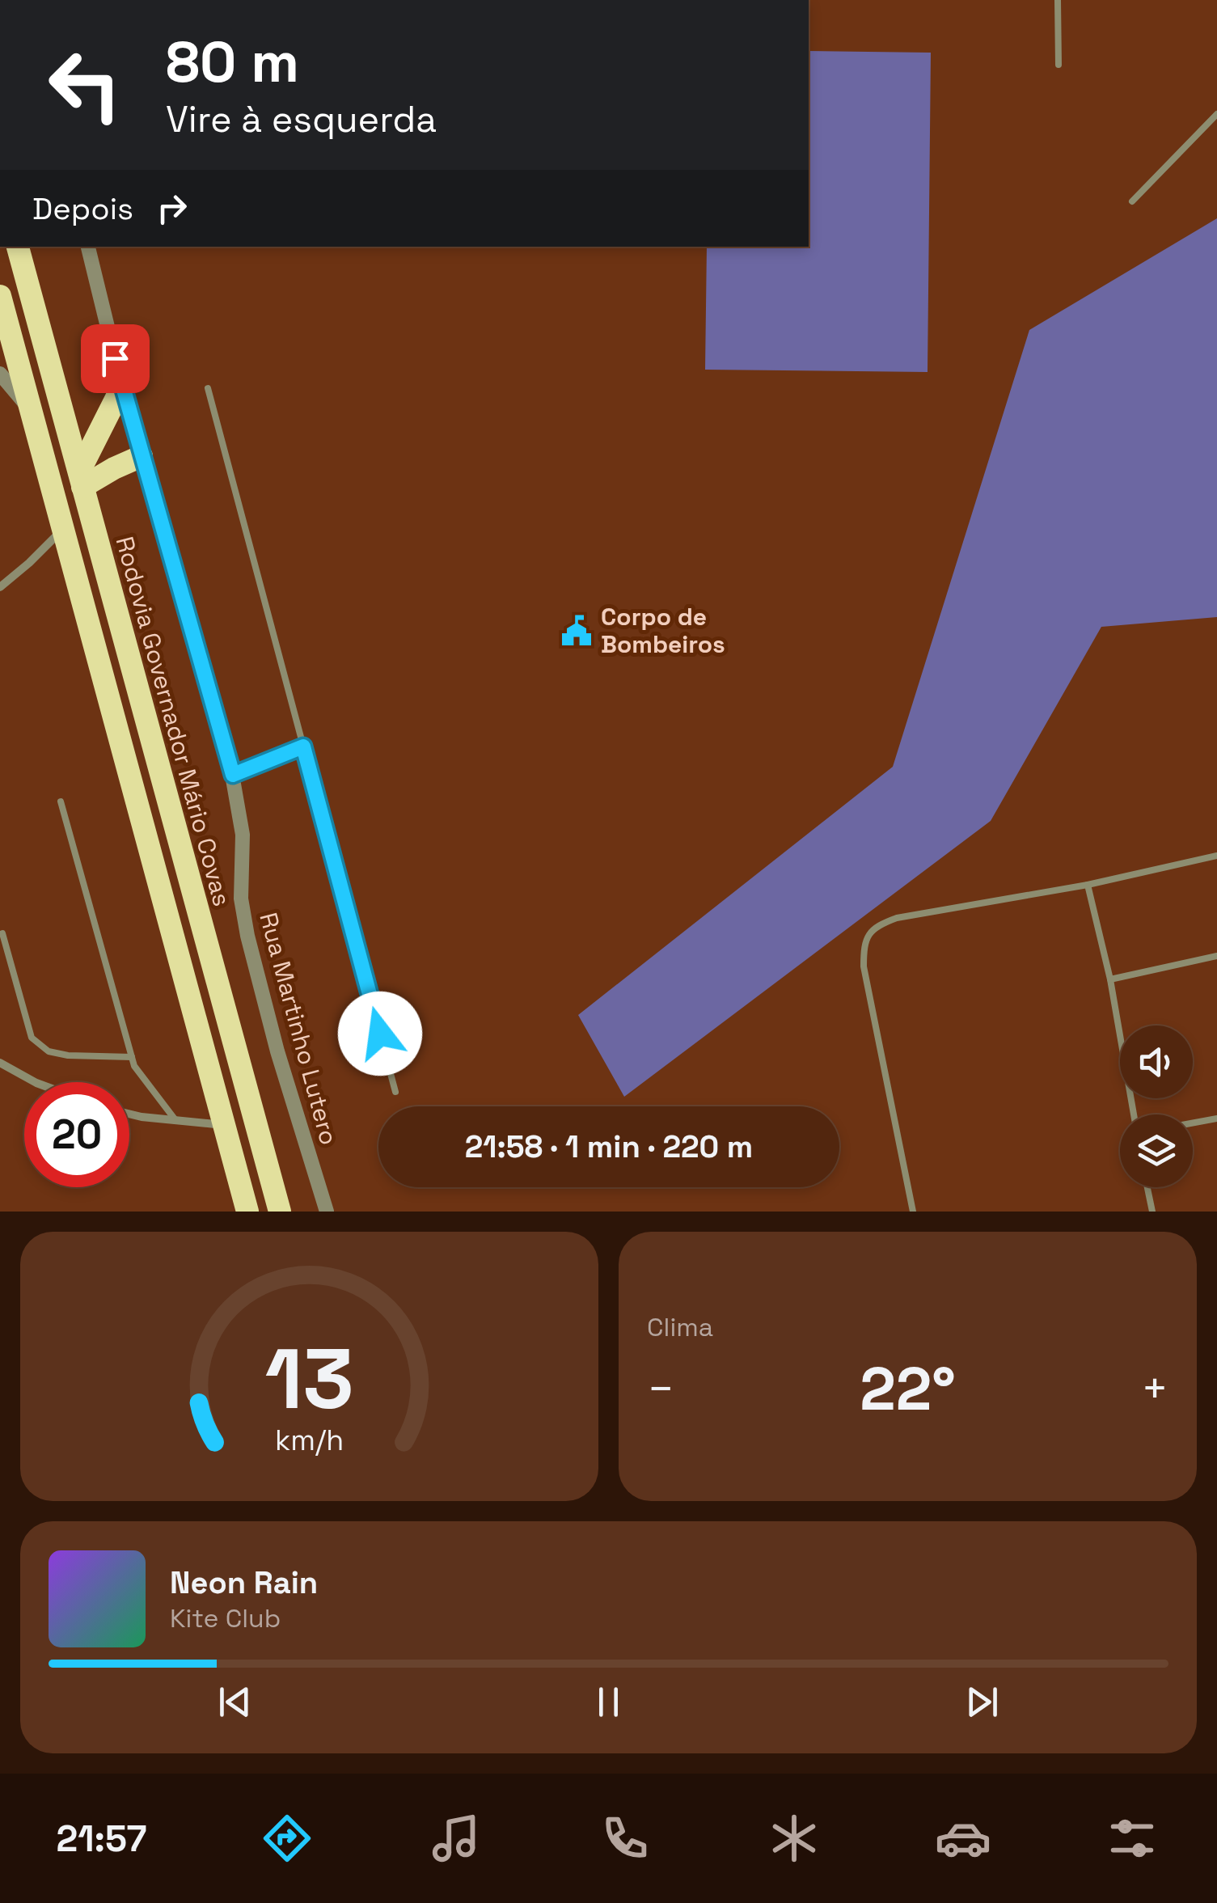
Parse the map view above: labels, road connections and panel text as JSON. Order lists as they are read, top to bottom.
{
  "streets": {
    "highway": ["Rodovia Governador Mário Covas"],
    "street": ["Rua Martinho Lutero"]
  },
  "places": {
    "public building": ["Corpo de Bombeiros"]
  },
  "page": {
    "turn": ["80 m", "Vire à esquerda"],
    "then": "Depois",
    "limit": "20",
    "trip": "21:58 · 1 min · 220 m",
    "tile": "Clima",
    "heat": ["−", "22°", "+"],
    "song": ["Neon Rain", "Kite Club"],
    "tabs": "21:57",
    "gauge": ["13", "km/h"]
  }
}
